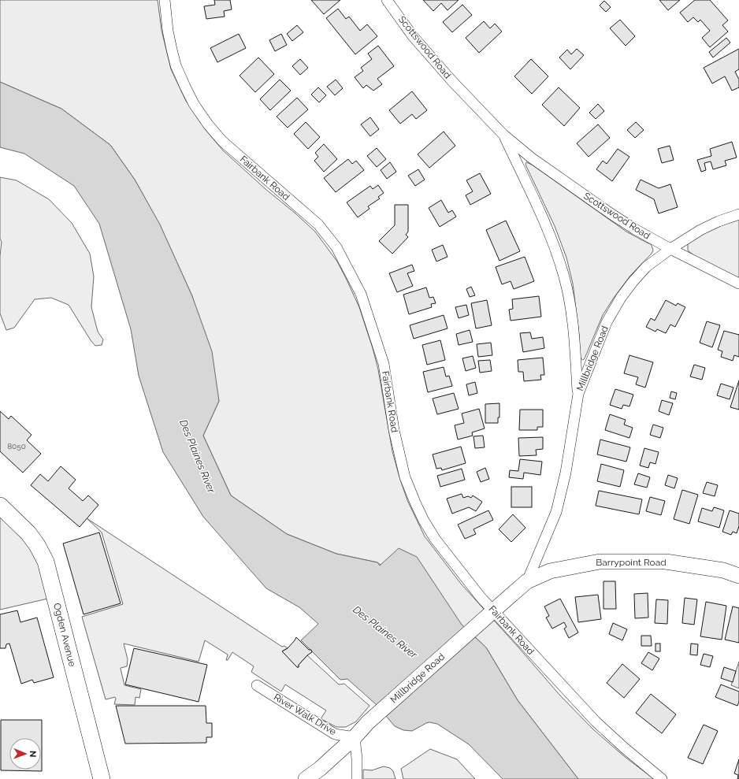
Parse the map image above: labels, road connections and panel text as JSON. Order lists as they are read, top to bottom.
{
  "streets": {
    "main road": ["Ogden Avenue"],
    "street": [
      "Scottswood Road",
      "Fairbank Road",
      "Millbridge Road",
      "Barrypoint Road",
      "River Walk Drive"
    ]
  },
  "crossings": [
    ["Scottswood Road", "Millbridge Road"],
    ["Fairbank Road", "Barrypoint Road"],
    ["Millbridge Road", "Barrypoint Road"],
    ["Millbridge Road", "River Walk Drive"]
  ],
  "water": ["Des Plaines River"],
  "house_numbers": ["8050"],
  "north": "right"
}
